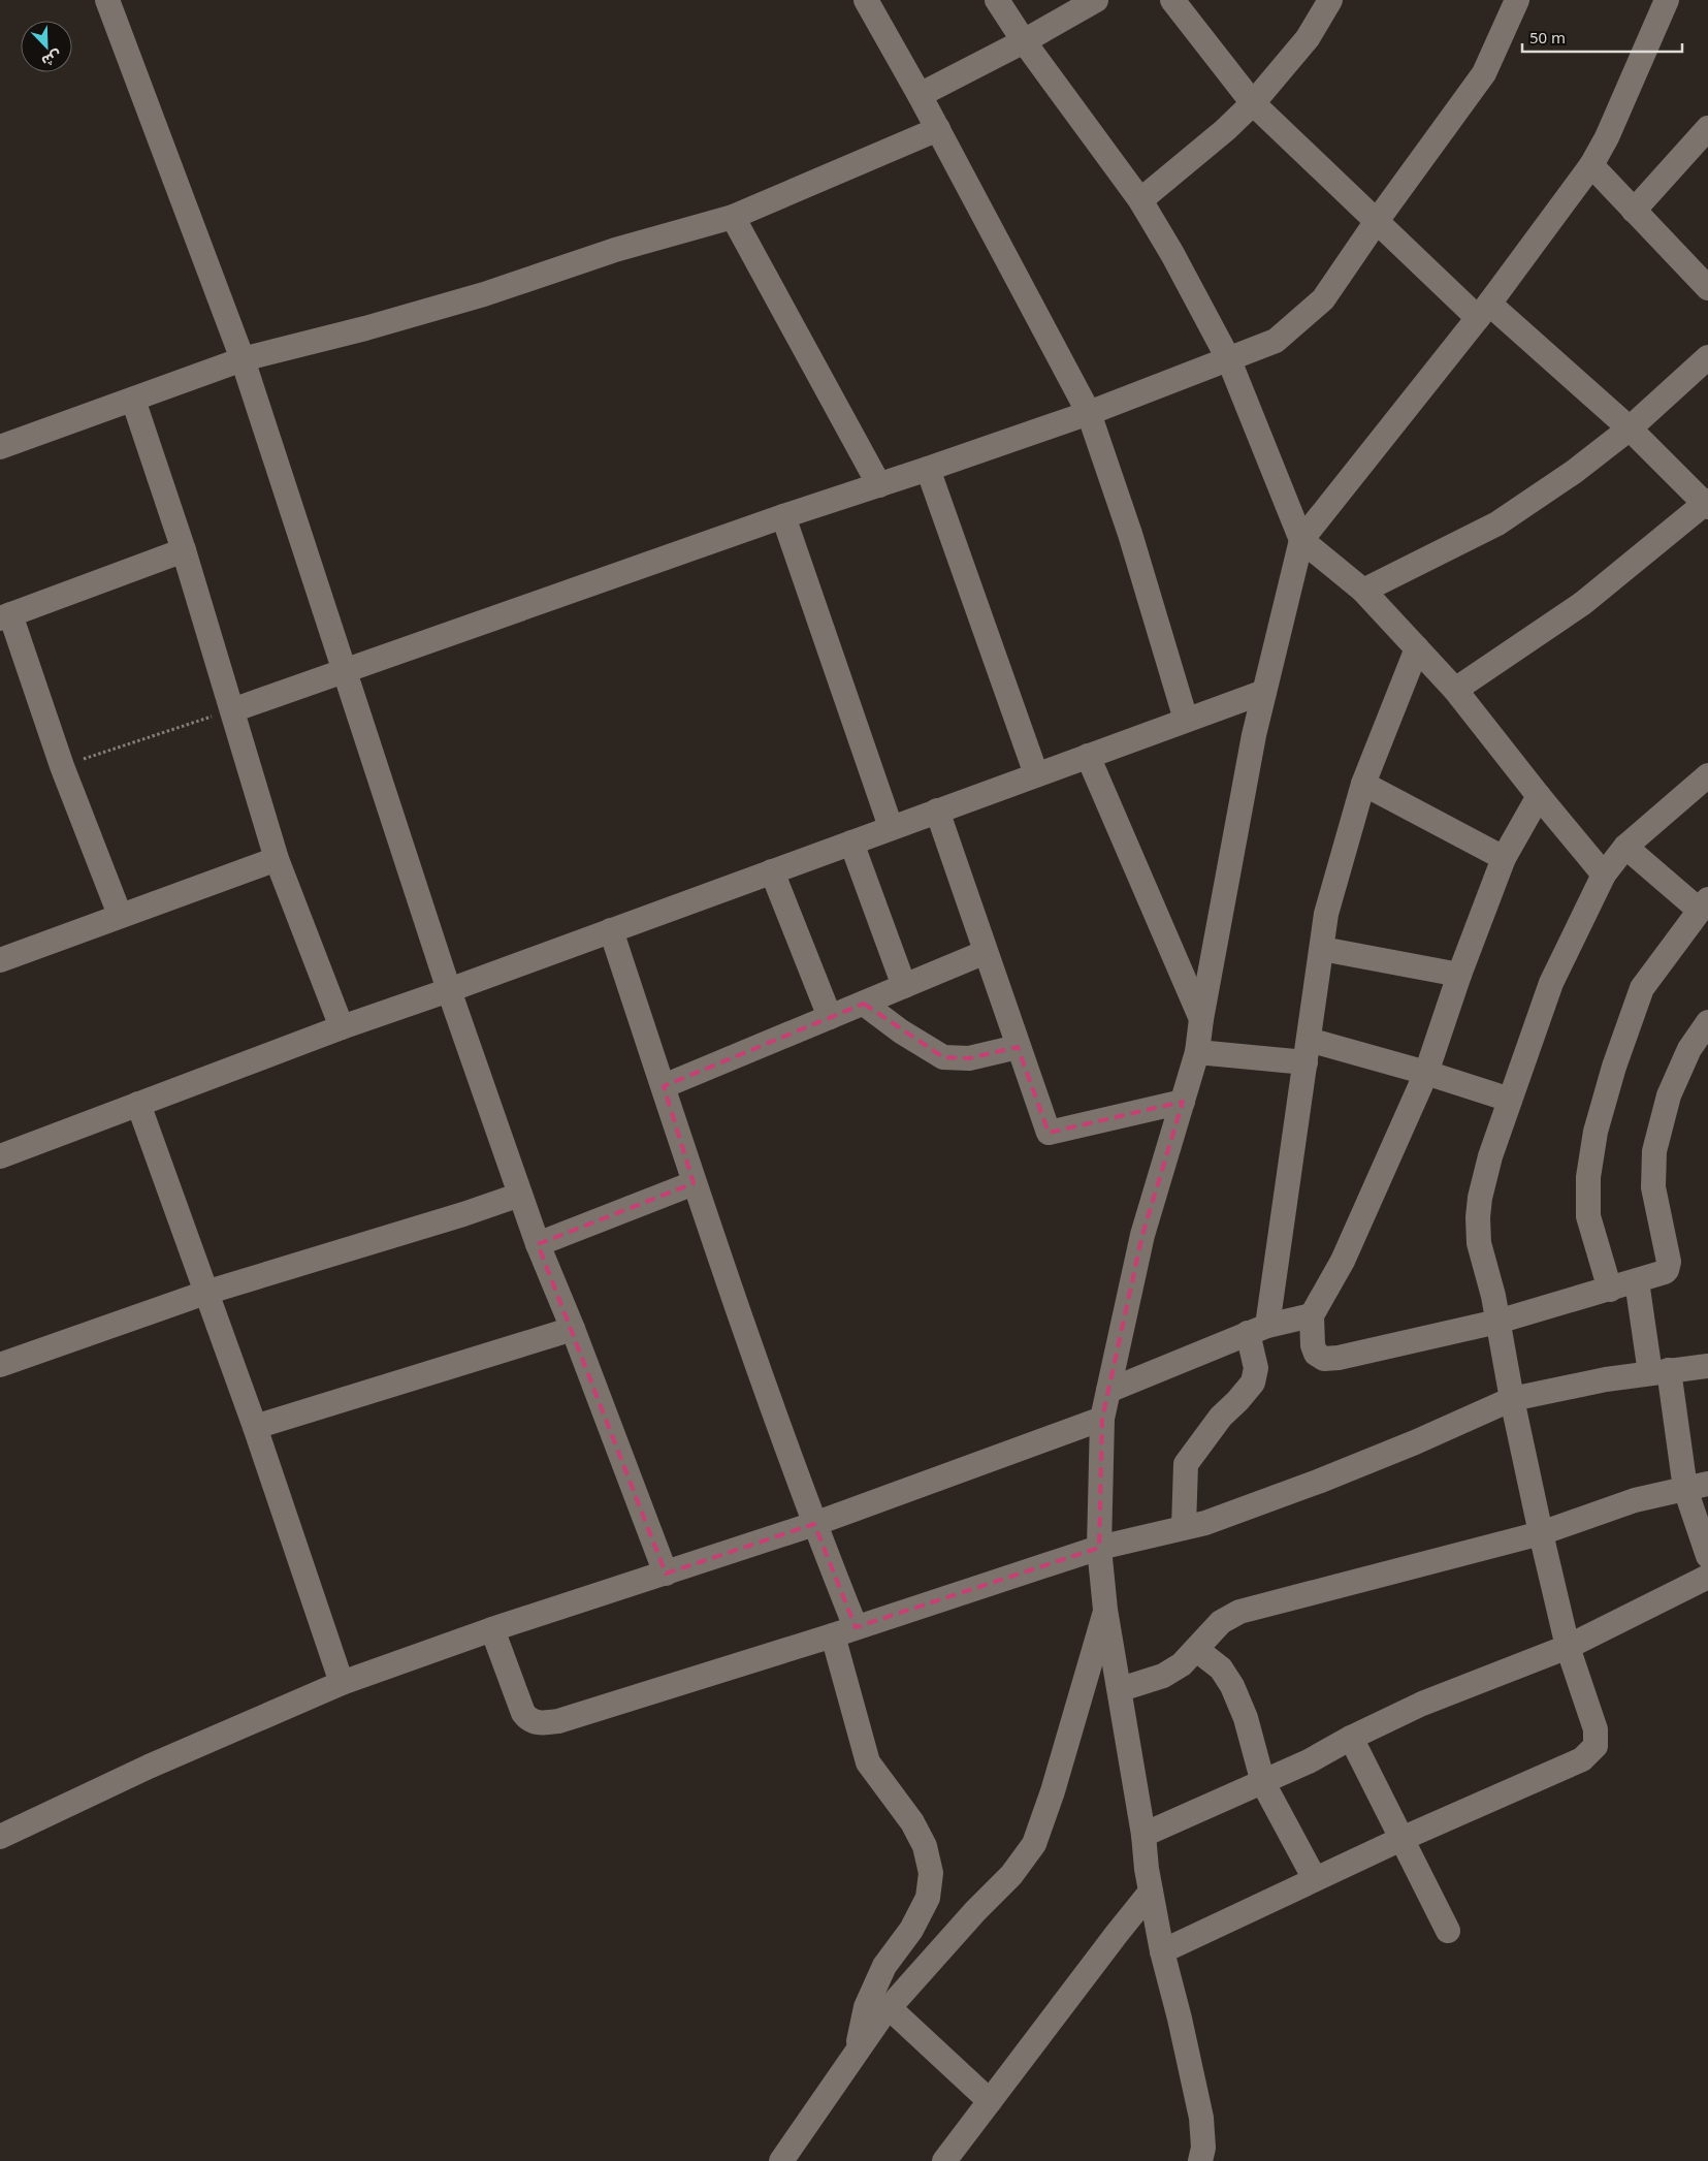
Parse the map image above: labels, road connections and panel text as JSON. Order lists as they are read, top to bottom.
{
  "scale_bar": "50 m",
  "north": "bottom right"
}
